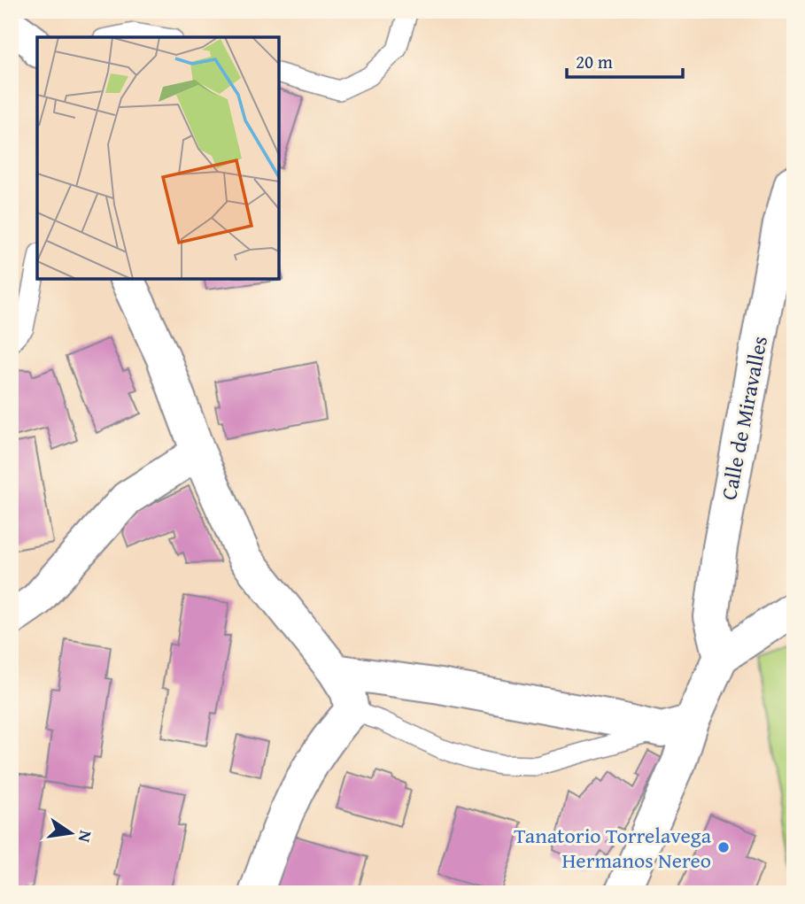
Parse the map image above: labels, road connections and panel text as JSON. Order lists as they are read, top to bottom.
{
  "streets": {
    "street": ["Calle de Miravalles"]
  },
  "places": ["Tanatorio Torrelavega Hermanos Nereo"],
  "scale_bar": "20 m",
  "north": "right"
}
